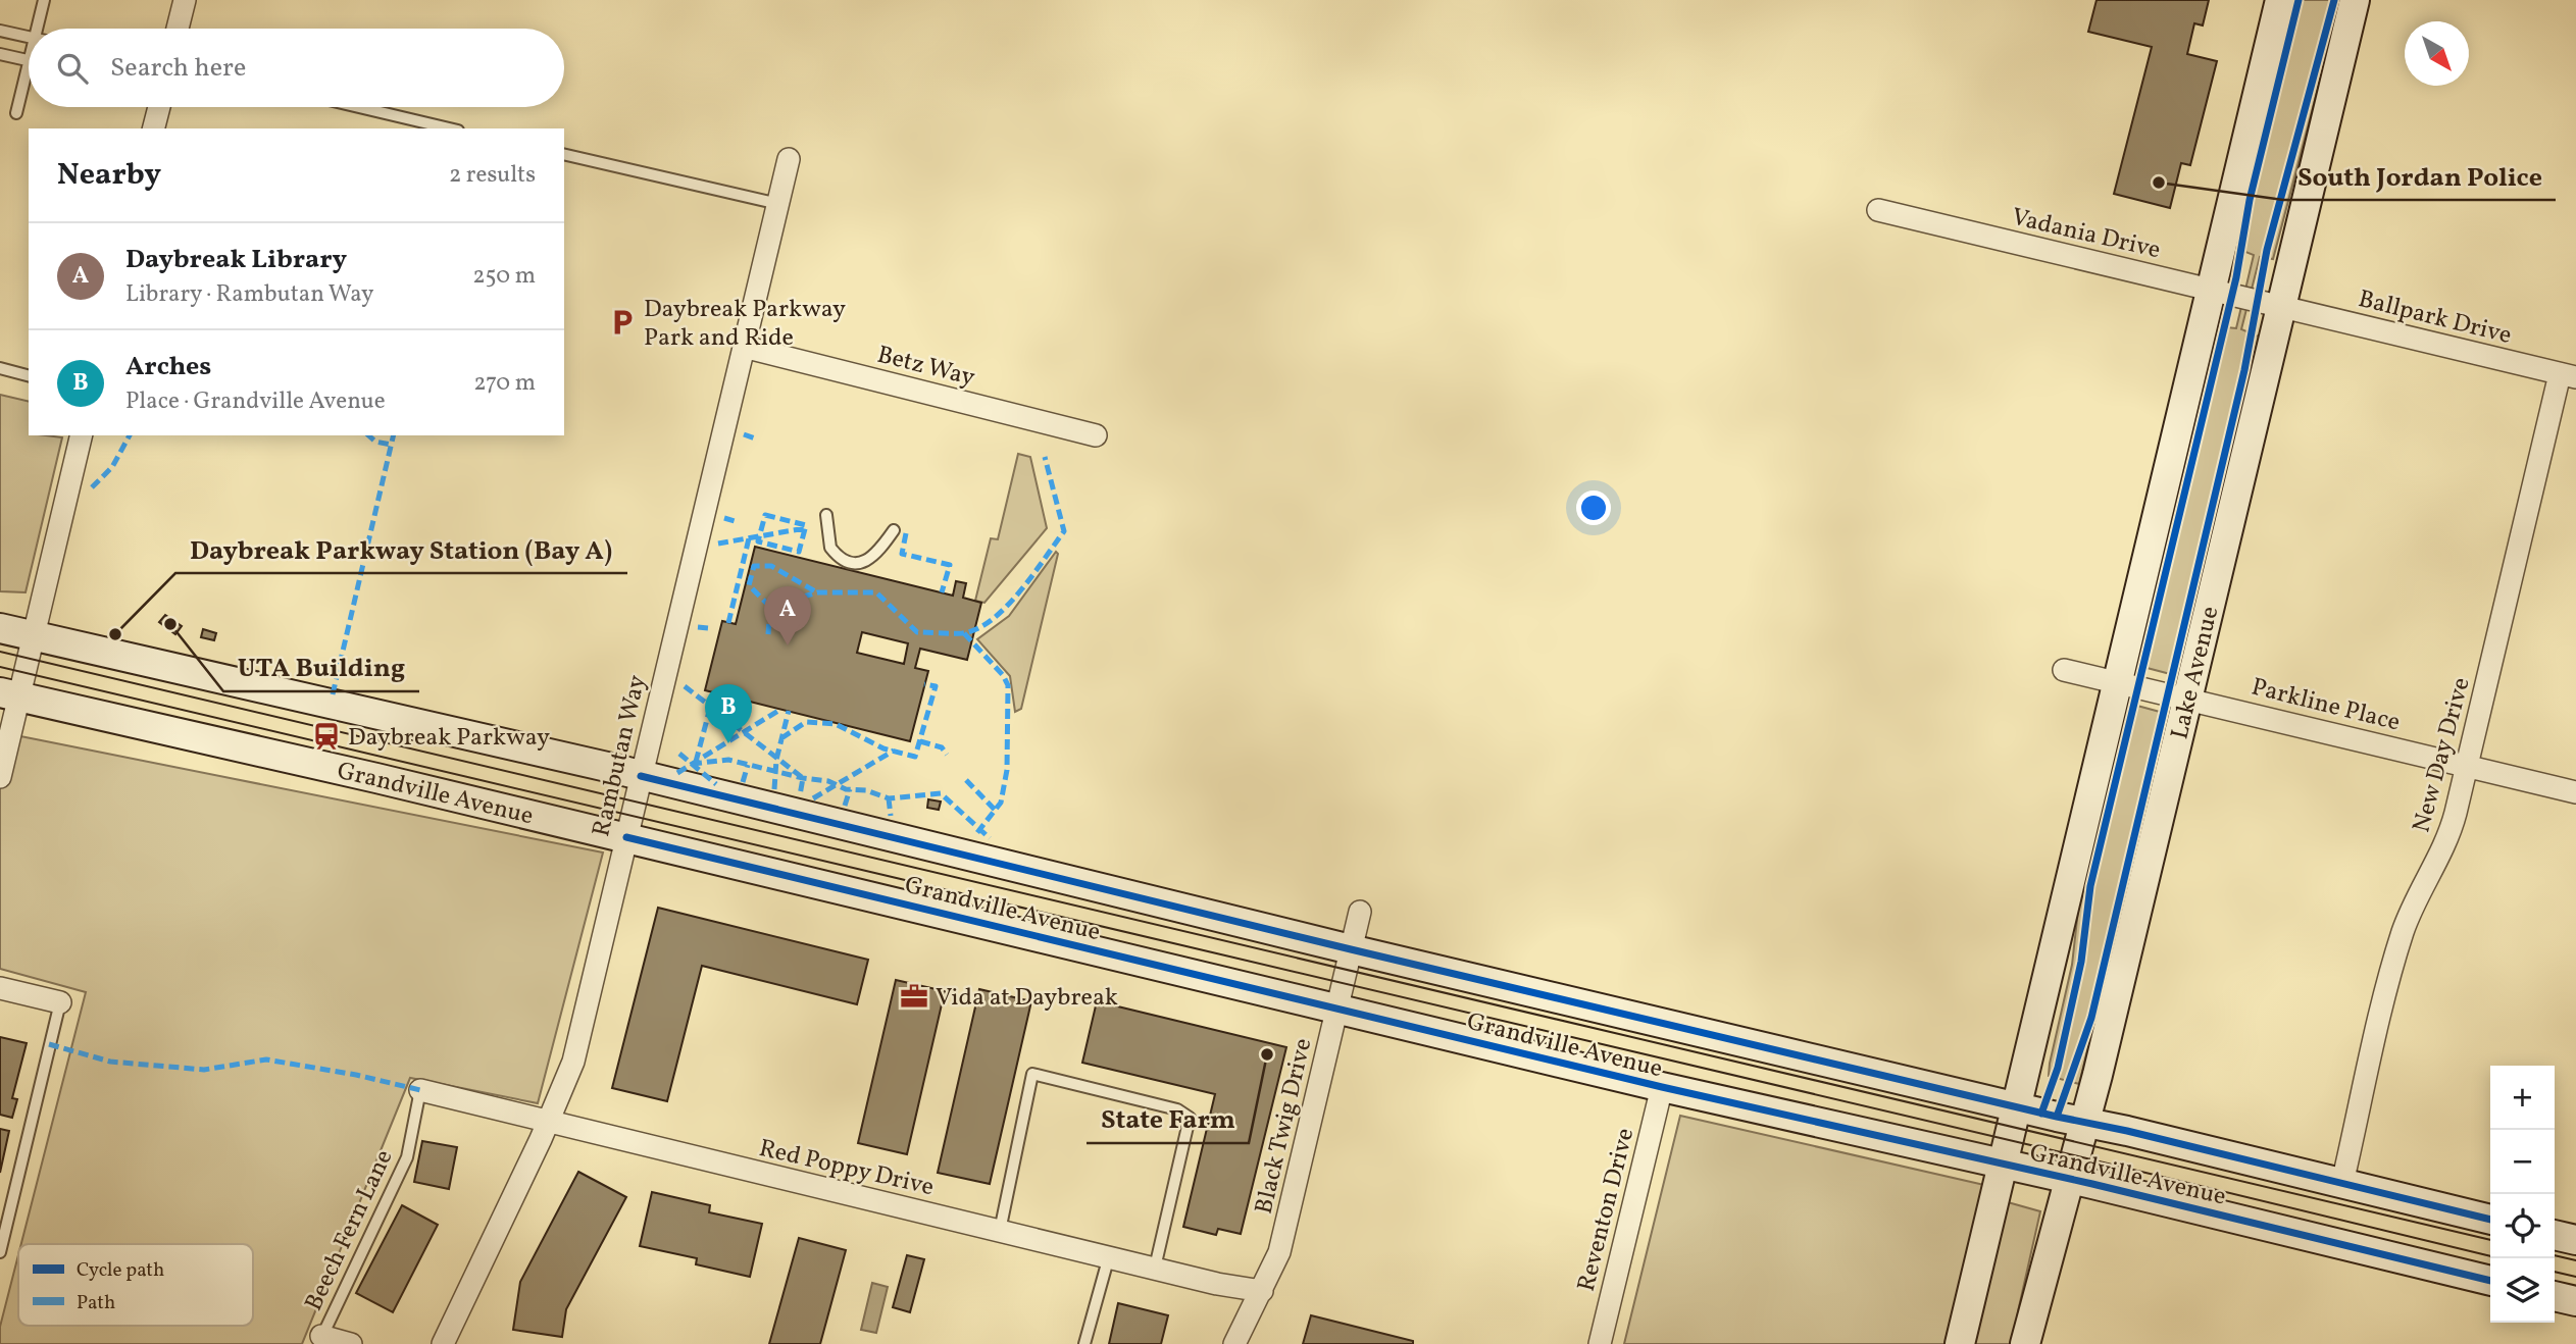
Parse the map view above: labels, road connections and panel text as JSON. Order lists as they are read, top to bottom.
{
  "streets": {
    "street": [
      "Vadania Drive",
      "Ballpark Drive",
      "Betz Way",
      "Lake Avenue",
      "Parkline Place",
      "New Day Drive",
      "Rambutan Way",
      "Grandville Avenue",
      "Black Twig Drive",
      "Red Poppy Drive",
      "Reventon Drive"
    ],
    "lane": ["Beech Fern Lane"]
  },
  "crossings": [
    ["Vadania Drive", "Ballpark Drive"],
    ["Vadania Drive", "Lake Avenue"],
    ["Ballpark Drive", "Lake Avenue"],
    ["Ballpark Drive", "New Day Drive"],
    ["Betz Way", "Rambutan Way"],
    ["Lake Avenue", "Parkline Place"],
    ["Lake Avenue", "Grandville Avenue"],
    ["Parkline Place", "New Day Drive"],
    ["New Day Drive", "Grandville Avenue"],
    ["Rambutan Way", "Grandville Avenue"],
    ["Rambutan Way", "Red Poppy Drive"],
    ["Grandville Avenue", "Black Twig Drive"],
    ["Grandville Avenue", "Reventon Drive"],
    ["Black Twig Drive", "Red Poppy Drive"],
    ["Red Poppy Drive", "Beech Fern Lane"]
  ],
  "places": {
    "other": [
      "South Jordan Police",
      "UTA Building",
      "Daybreak Parkway Station (Bay A)",
      "State Farm"
    ],
    "parking": ["Daybreak Parkway Park and Ride"],
    "station": ["Daybreak Parkway"],
    "office": ["Vida at Daybreak"]
  },
  "legend": ["Cycle path", "Path"],
  "north": "bottom right",
  "page": {
    "search": "Search here",
    "heading": ["Nearby", "2 results"],
    "list": [
      {
        "mark": "A",
        "name": "Daybreak Library",
        "note": "Library · Rambutan Way",
        "value": "250 m"
      },
      {
        "mark": "B",
        "name": "Arches",
        "note": "Place · Grandville Avenue",
        "value": "270 m"
      }
    ],
    "pins": ["A", "B"],
    "map_buttons": ["+", "−"]
  }
}
